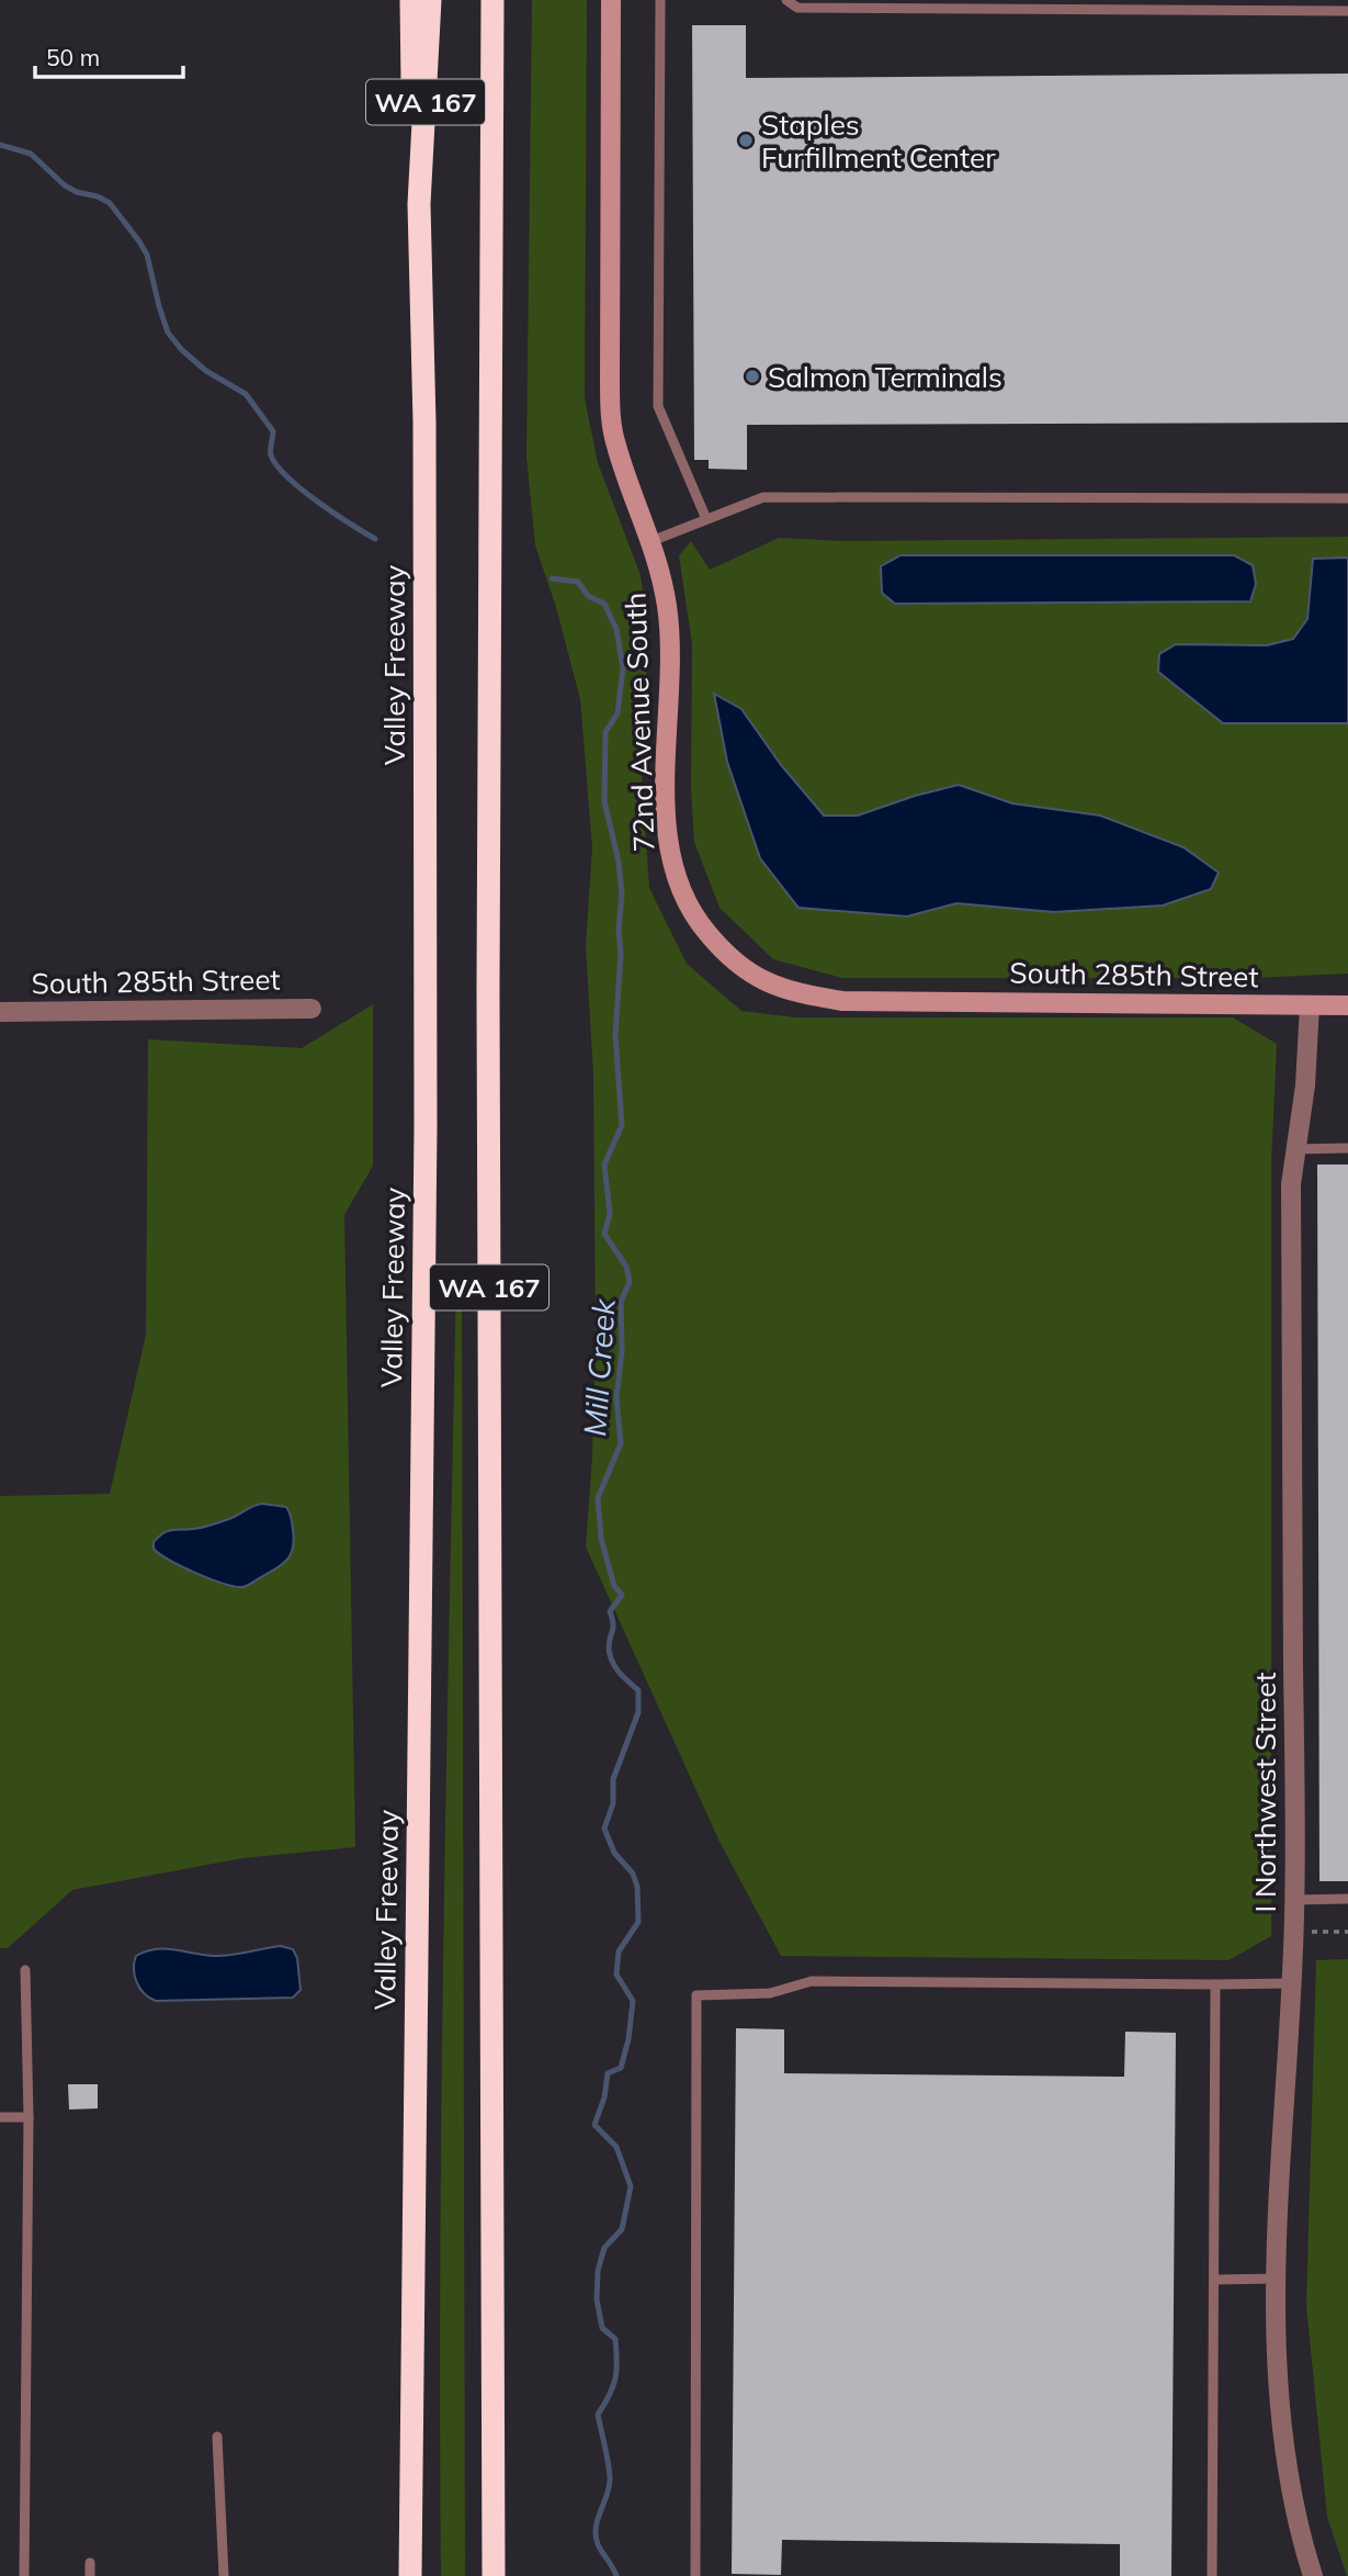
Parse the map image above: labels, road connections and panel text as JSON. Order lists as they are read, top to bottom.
{
  "streets": {
    "highway": ["WA 167", "Valley Freeway"],
    "street": ["72nd Avenue South", "South 285th Street", "I Northwest Street"]
  },
  "crossings": [
    ["72nd Avenue South", "South 285th Street"],
    ["South 285th Street", "I Northwest Street"]
  ],
  "water": ["Mill Creek"],
  "places": ["Staples Furfillment Center", "Salmon Terminals"],
  "scale_bar": "50 m"
}
